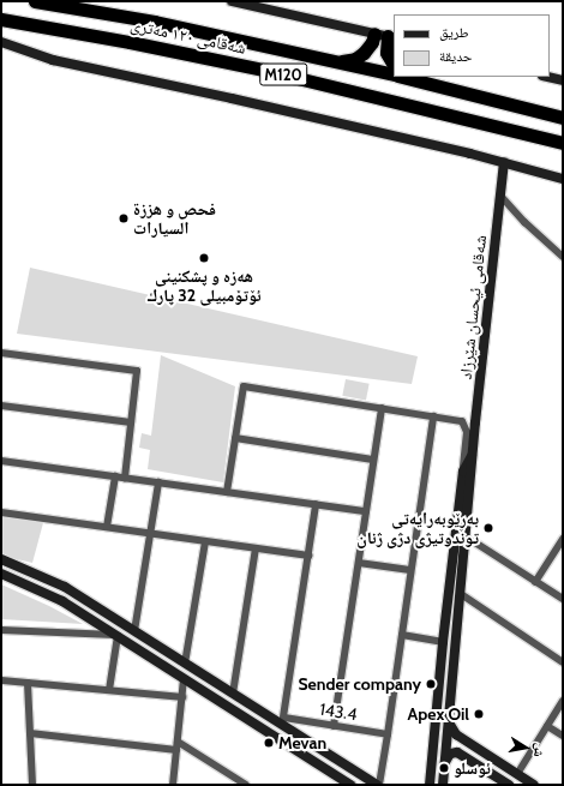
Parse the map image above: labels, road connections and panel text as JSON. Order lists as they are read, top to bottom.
{
  "streets": {
    "highway": ["شەقامی ١٢٠ مەتری", "M120"],
    "street": ["شەقامی ئیحسان شێرزاد", "143.4"]
  },
  "places": [
    "فحص و هززة السيارات",
    "هه‌زه‌ و پشكنینی ئۆتۆمبیلی 32 پارك",
    "بەڕێوبەرایەتی توندوتیژی دژی ژنان",
    "Sender company",
    "Apex Oil",
    "Mevan",
    "ئوسلو"
  ],
  "legend": ["طريق", "حديقة"],
  "north": "right"
}
